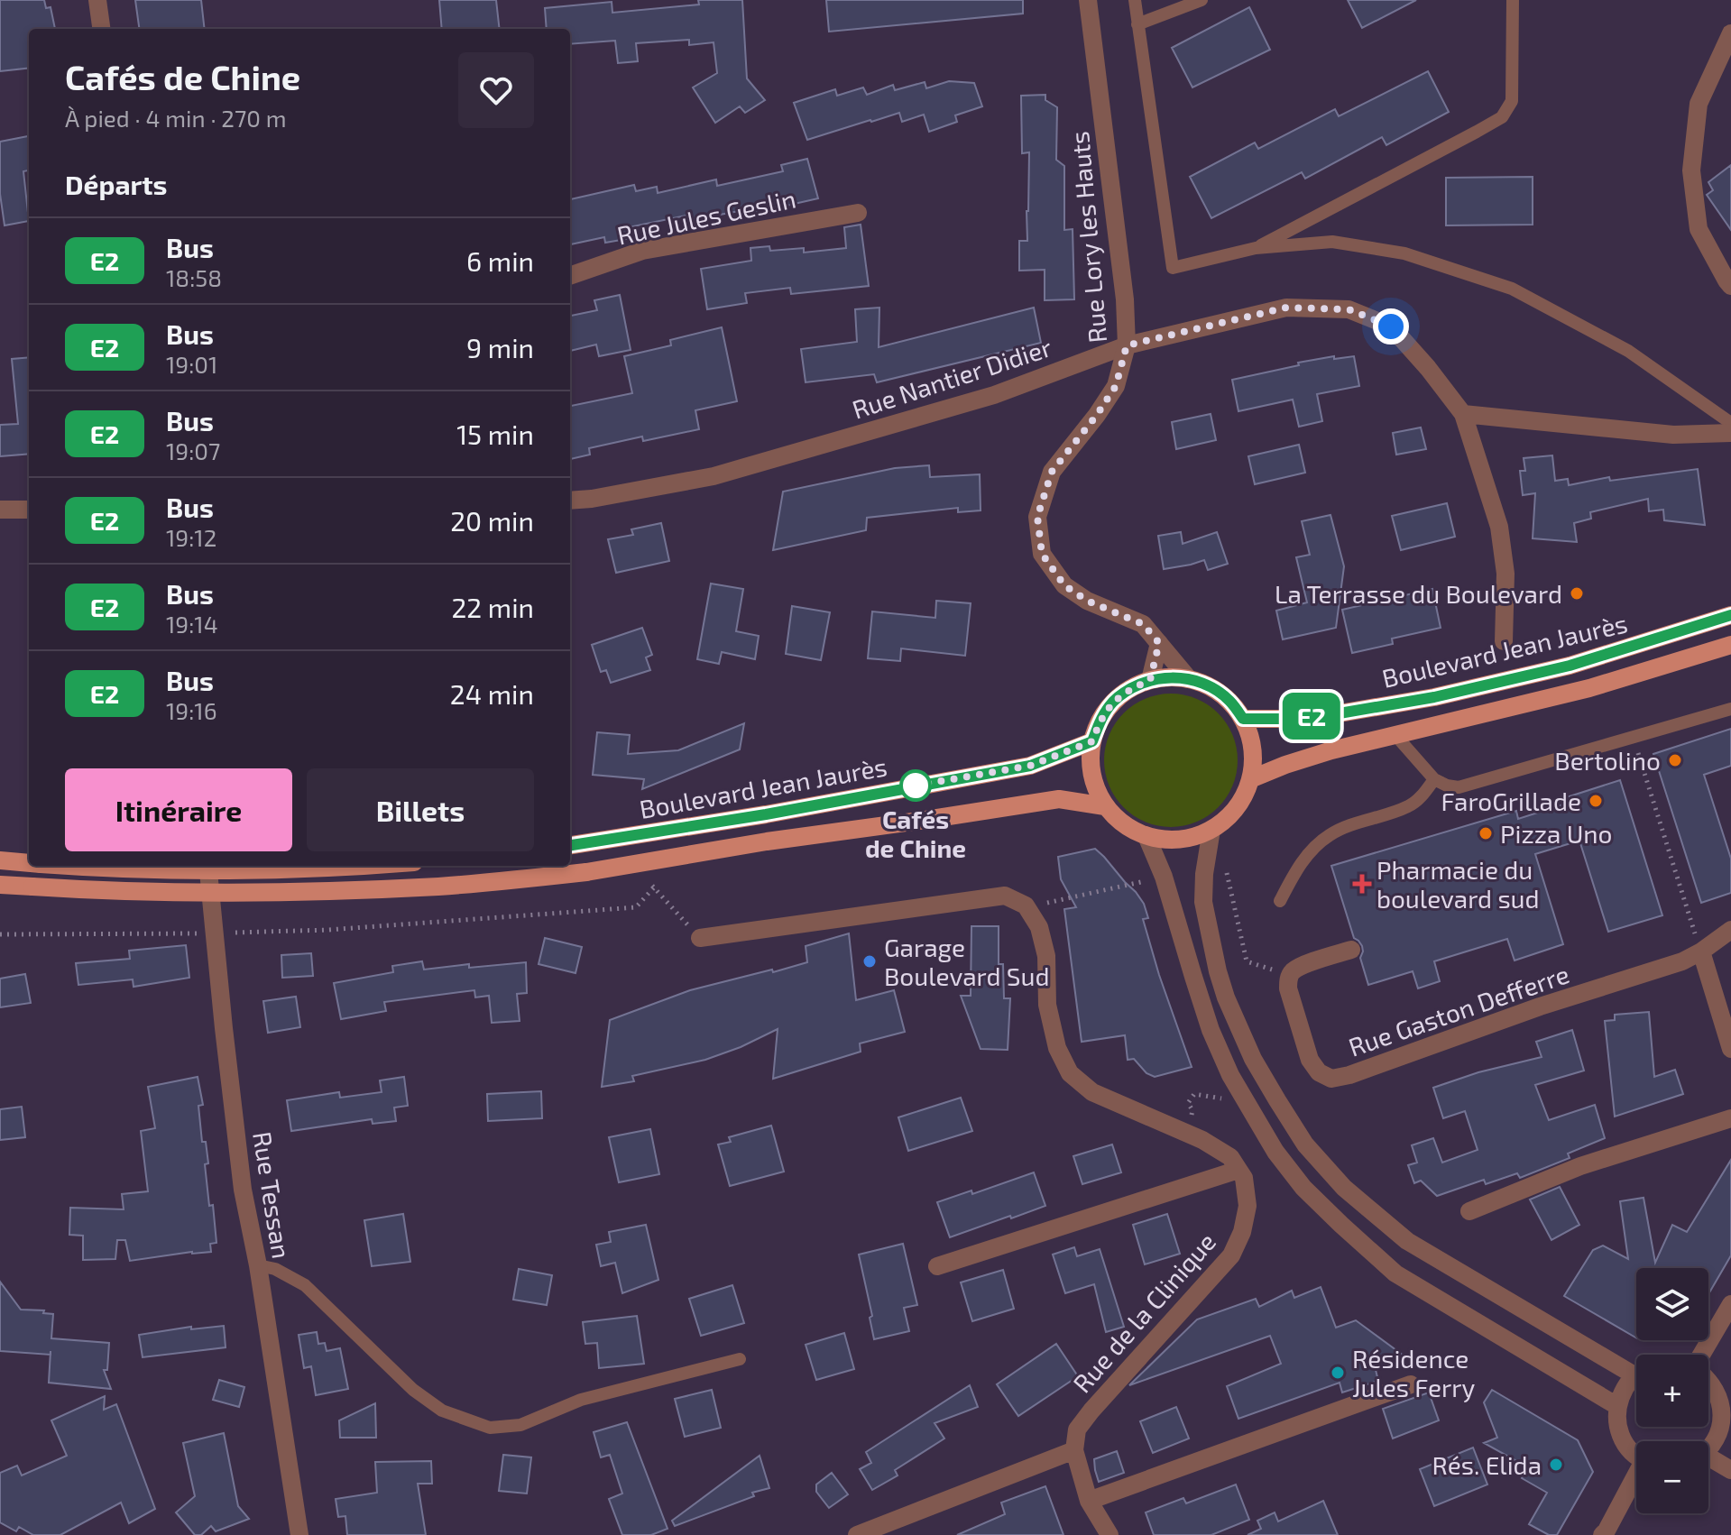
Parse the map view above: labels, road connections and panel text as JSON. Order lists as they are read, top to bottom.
{
  "streets": {
    "main road": ["Boulevard Jean Jaurès"],
    "street": [
      "Rue Jules Geslin",
      "Rue Lory les Hauts",
      "Rue Nantier Didier",
      "Rue Gaston Defferre",
      "Rue Tessan",
      "Rue de la Clinique"
    ]
  },
  "crossings": [
    ["Rue Lory les Hauts", "Rue Nantier Didier"],
    ["Rue Lory les Hauts", "Boulevard Jean Jaurès"]
  ],
  "places": {
    "other": [
      "La Terrasse du Boulevard",
      "Bertolino",
      "Cafés de Chine",
      "FaroGrillade",
      "Pizza Uno",
      "Garage Boulevard Sud",
      "Résidence Jules Ferry",
      "Rés. Elida"
    ],
    "health": ["Pharmacie du boulevard sud"]
  },
  "lines": ["bus line E2"],
  "page": {
    "on_map": "E2",
    "heading": [
      ["Cafés de Chine", "À pied · 4 min · 270 m"],
      "Départs"
    ],
    "list": [
      {
        "mark": "E2",
        "name": "Bus",
        "note": "18:58",
        "value": "6 min"
      },
      {
        "mark": "E2",
        "name": "Bus",
        "note": "19:01",
        "value": "9 min"
      },
      {
        "mark": "E2",
        "name": "Bus",
        "note": "19:07",
        "value": "15 min"
      },
      {
        "mark": "E2",
        "name": "Bus",
        "note": "19:12",
        "value": "20 min"
      },
      {
        "mark": "E2",
        "name": "Bus",
        "note": "19:14",
        "value": "22 min"
      },
      {
        "mark": "E2",
        "name": "Bus",
        "note": "19:16",
        "value": "24 min"
      }
    ],
    "buttons": ["Itinéraire", "Billets"],
    "map_buttons": ["+", "−"]
  }
}
